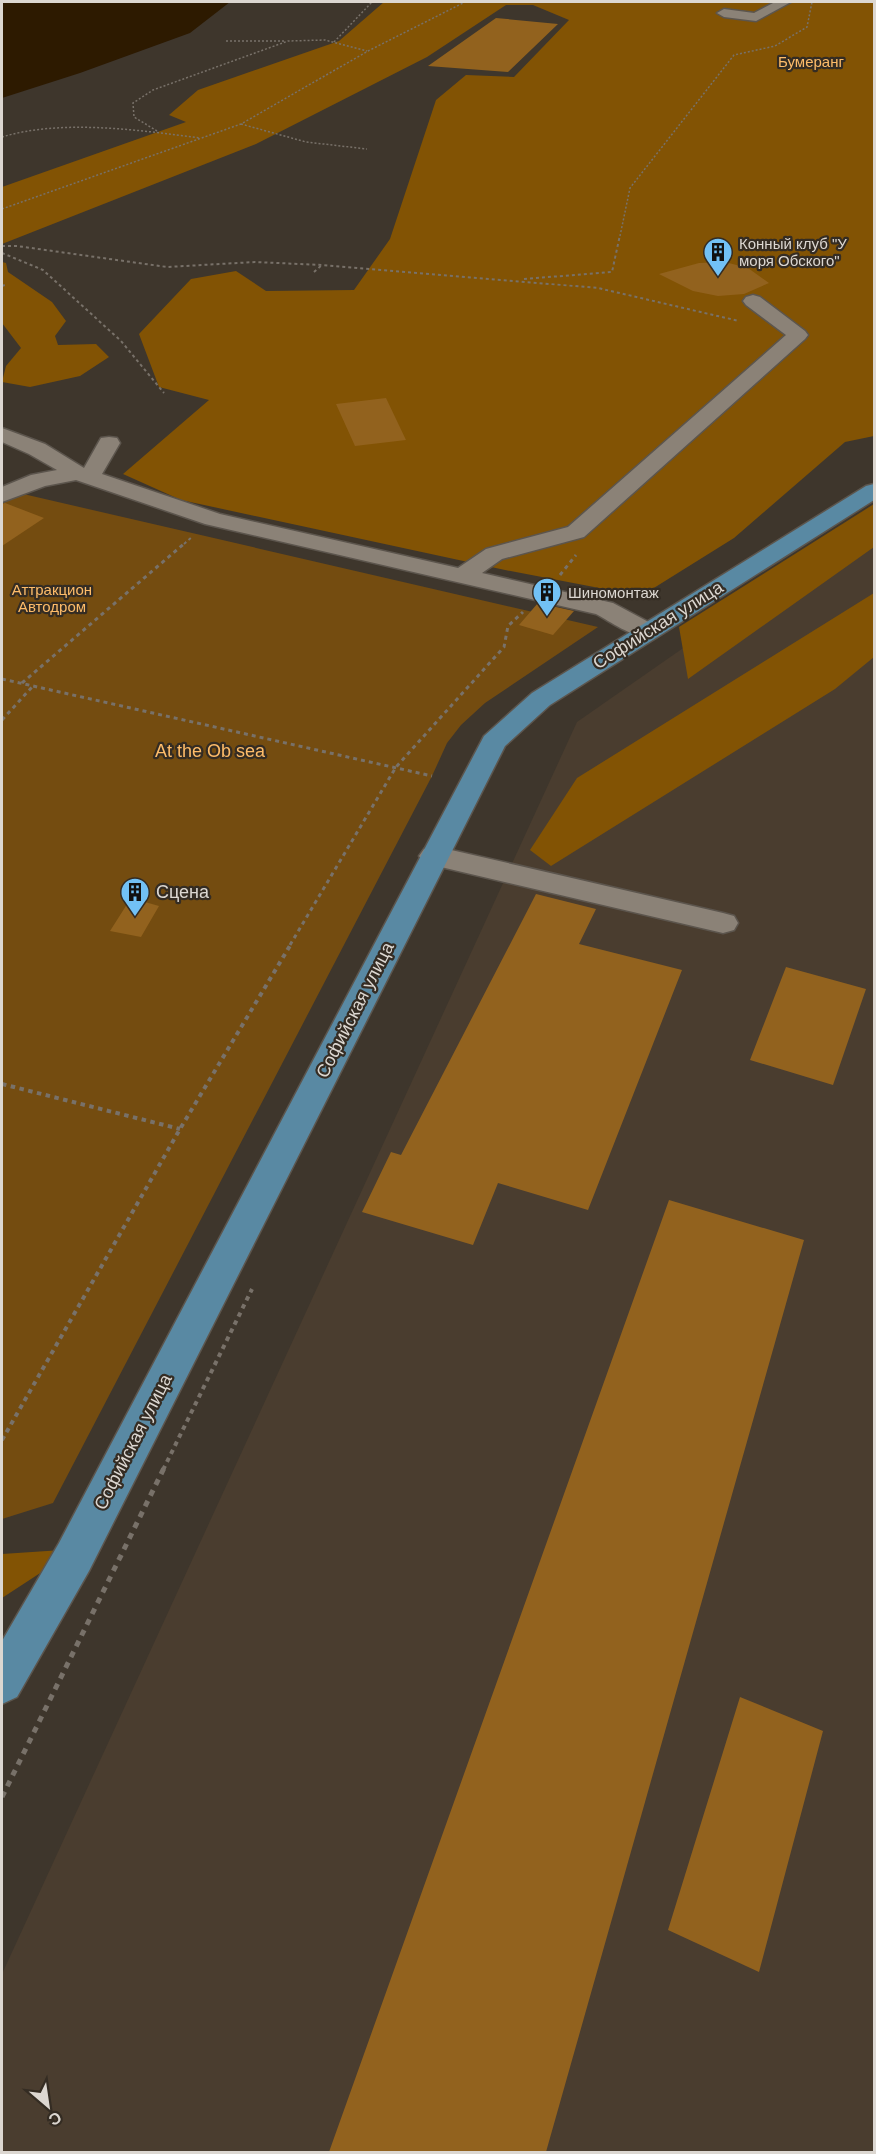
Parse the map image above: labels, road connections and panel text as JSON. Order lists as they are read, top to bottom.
{
  "streets": {
    "main road": ["Софийская улица"]
  },
  "parks": ["Бумеранг", "Аттракцион Автодром", "At the Ob sea"],
  "places": {
    "building": ["Конный клуб \"У моря Обского\"", "Шиномонтаж", "Сцена"]
  },
  "north": "bottom right"
}
